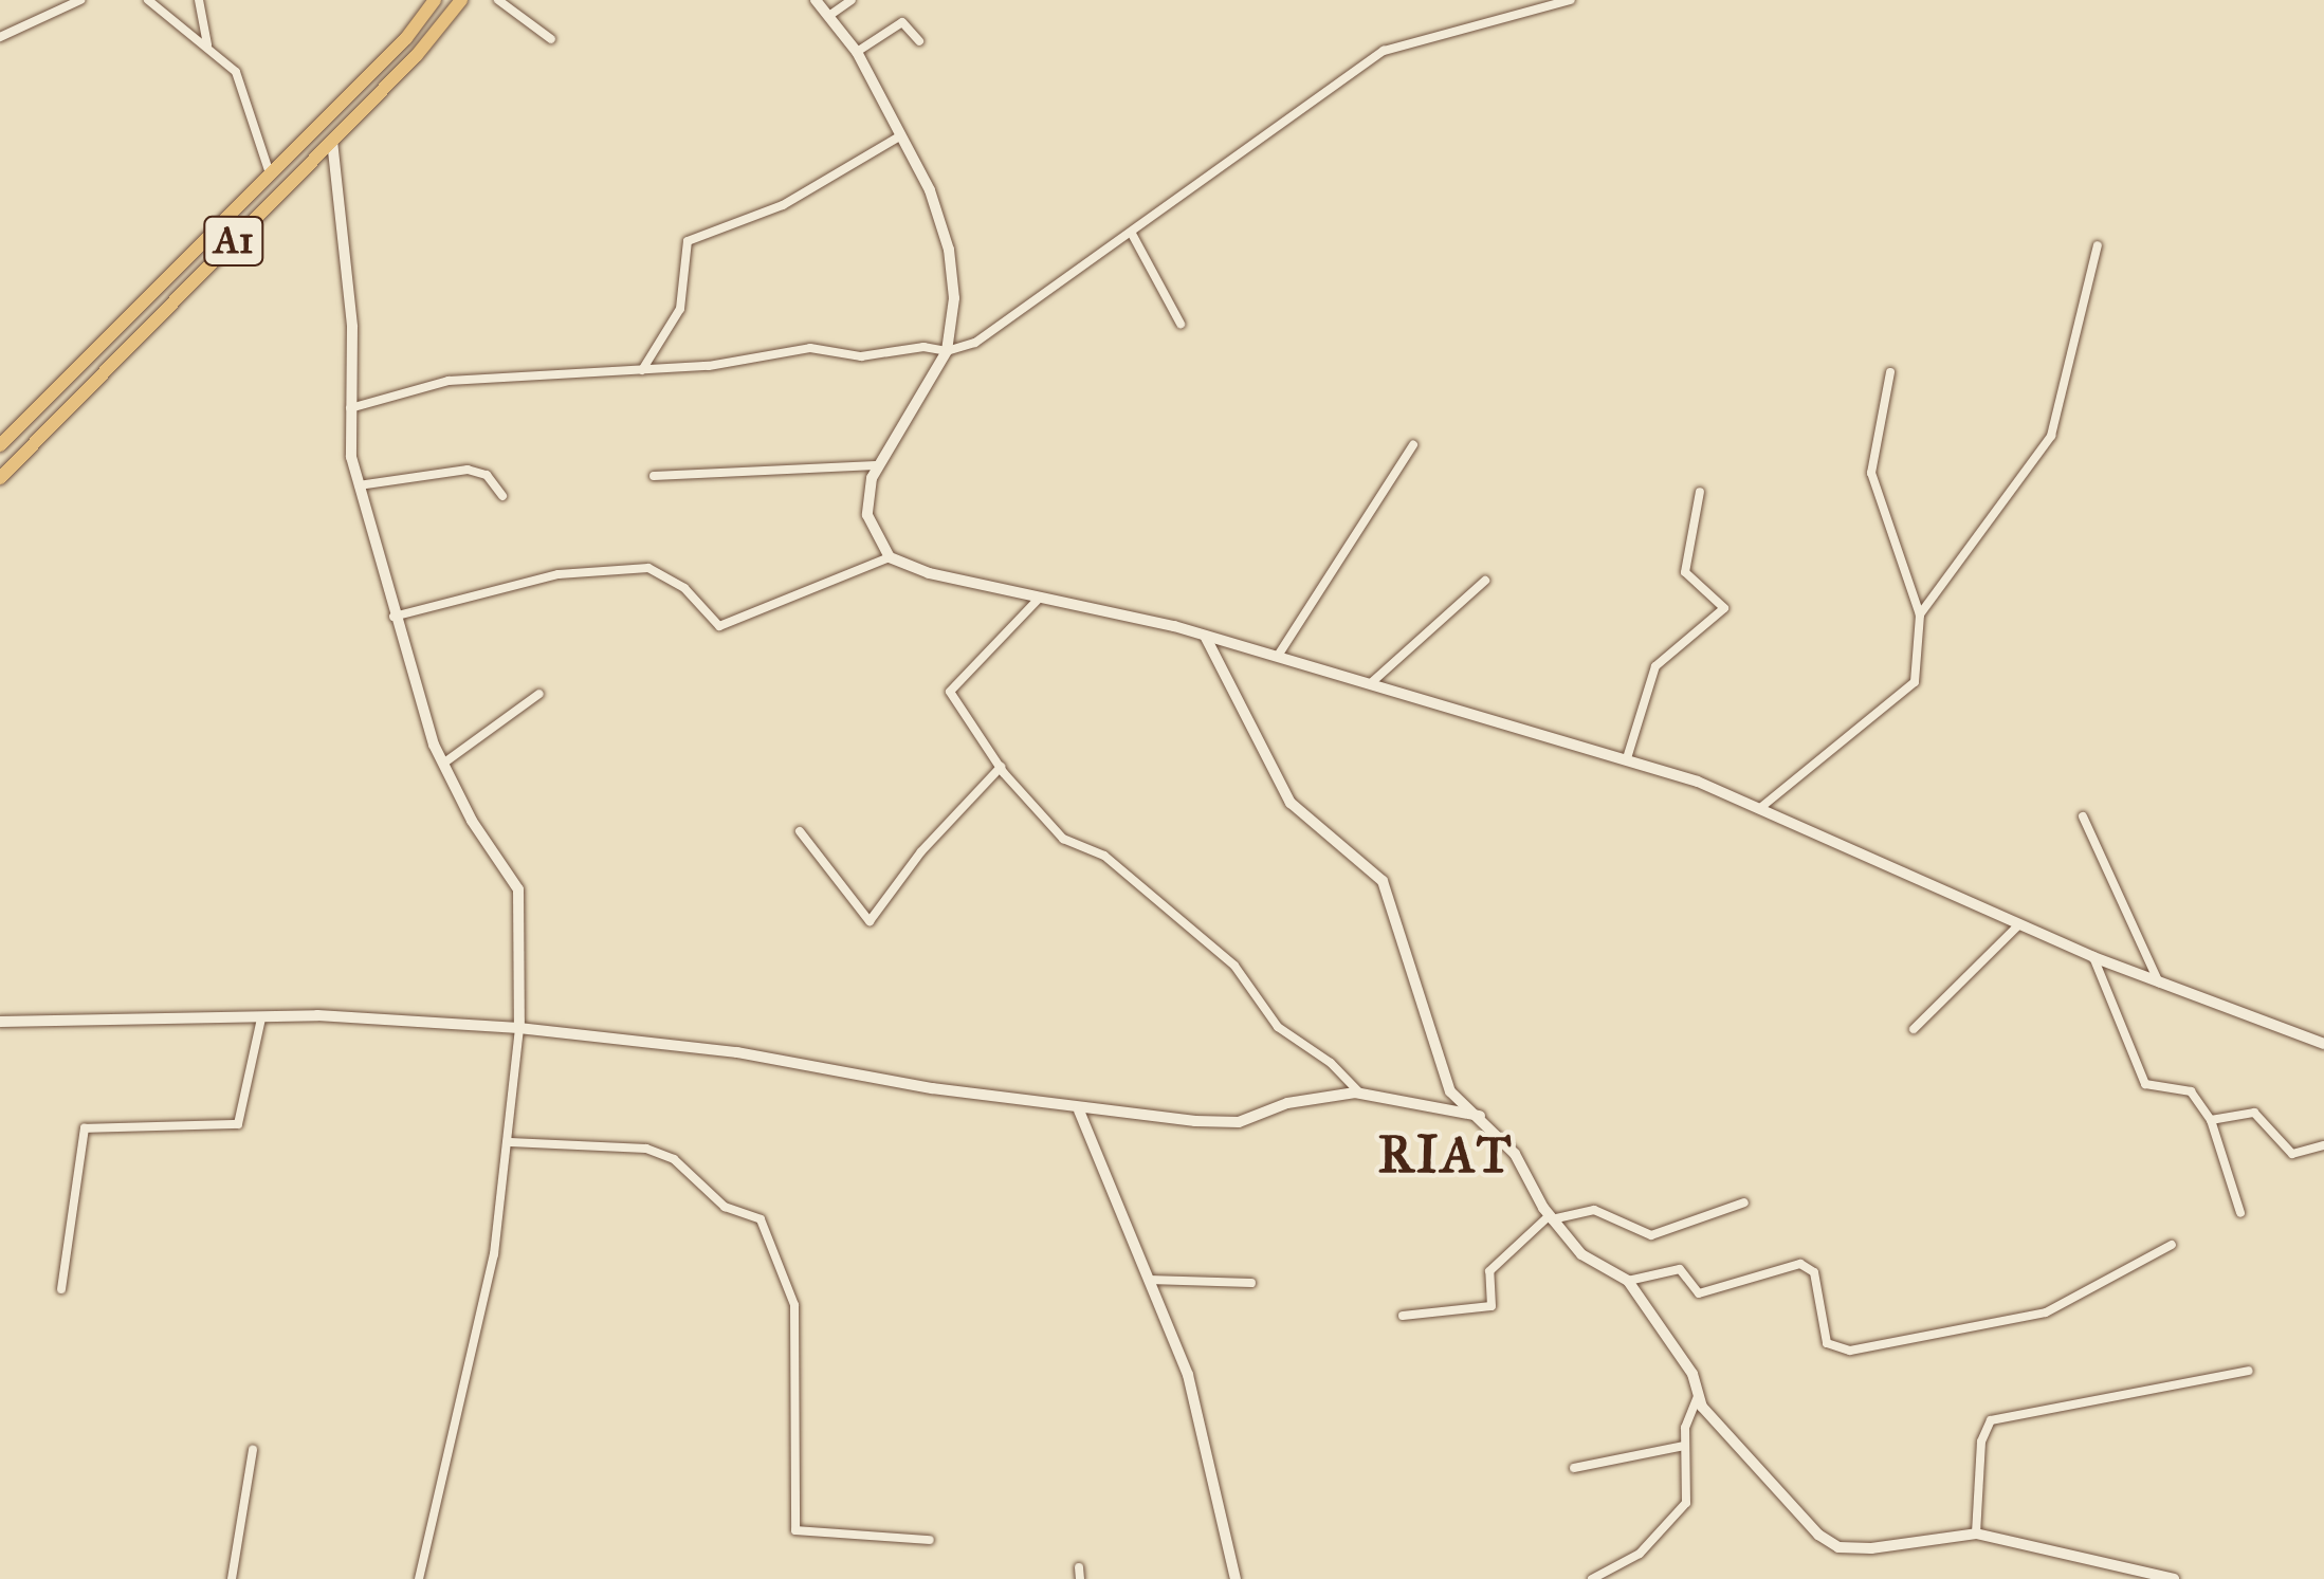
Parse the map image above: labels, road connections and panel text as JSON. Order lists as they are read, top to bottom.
{
  "streets": {
    "highway": ["A1"]
  },
  "districts": ["RIAT"]
}
